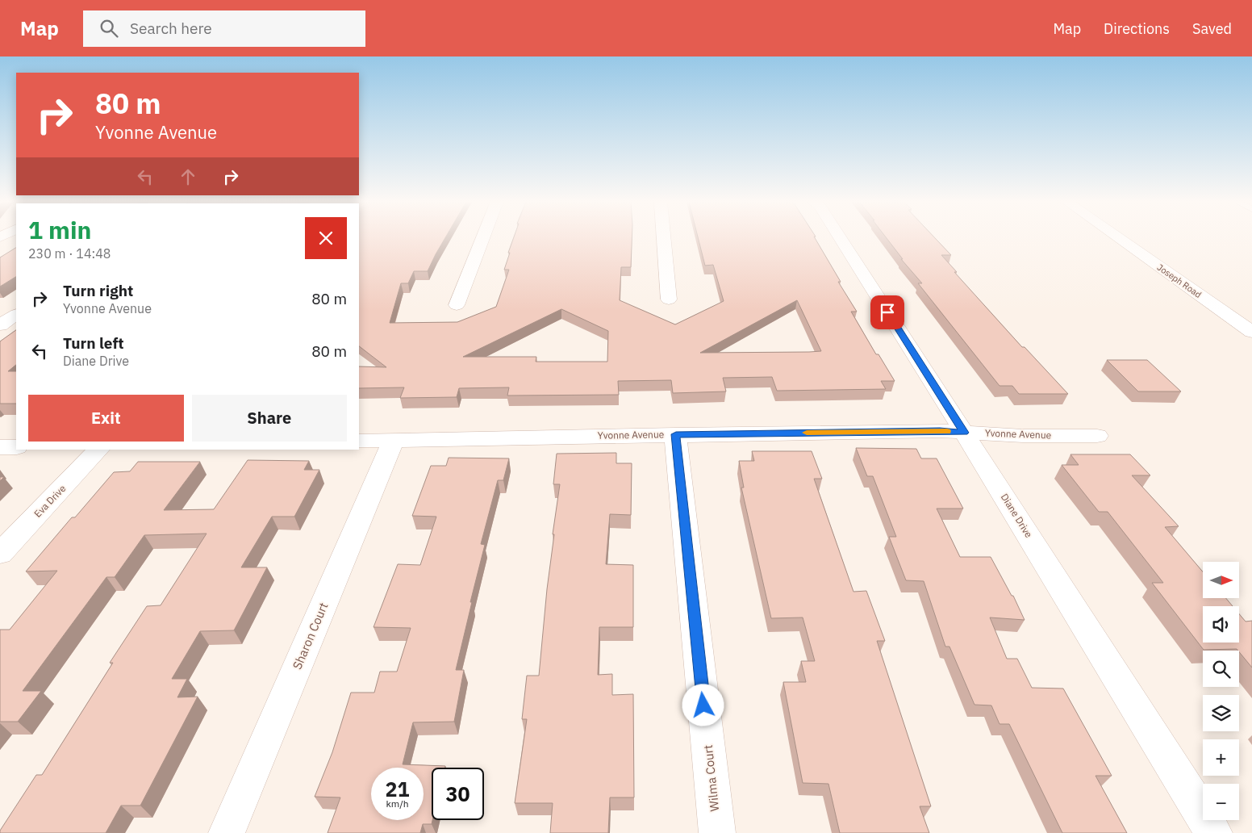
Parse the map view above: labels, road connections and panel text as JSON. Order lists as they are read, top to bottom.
{
  "streets": {
    "street": [
      "Joseph Road",
      "Yvonne Avenue",
      "Eva Drive",
      "Diane Drive",
      "Sharon Court",
      "Wilma Court"
    ]
  },
  "crossings": [
    ["Yvonne Avenue", "Diane Drive"],
    ["Yvonne Avenue", "Sharon Court"],
    ["Yvonne Avenue", "Wilma Court"]
  ],
  "north": "right",
  "page": {
    "header": "Map",
    "search": "Search here",
    "nav": ["Map", "Directions", "Saved"],
    "turn": ["80 m", "Yvonne Avenue"],
    "heading": ["1 min", "230 m · 14:48"],
    "list": [
      {
        "name": "Turn right",
        "note": "Yvonne Avenue",
        "value": "80 m"
      },
      {
        "name": "Turn left",
        "note": "Diane Drive",
        "value": "80 m"
      }
    ],
    "buttons": ["Exit", "Share"],
    "map_buttons": ["+", "−"],
    "speed": "21 km/h",
    "limit": "30"
  }
}
